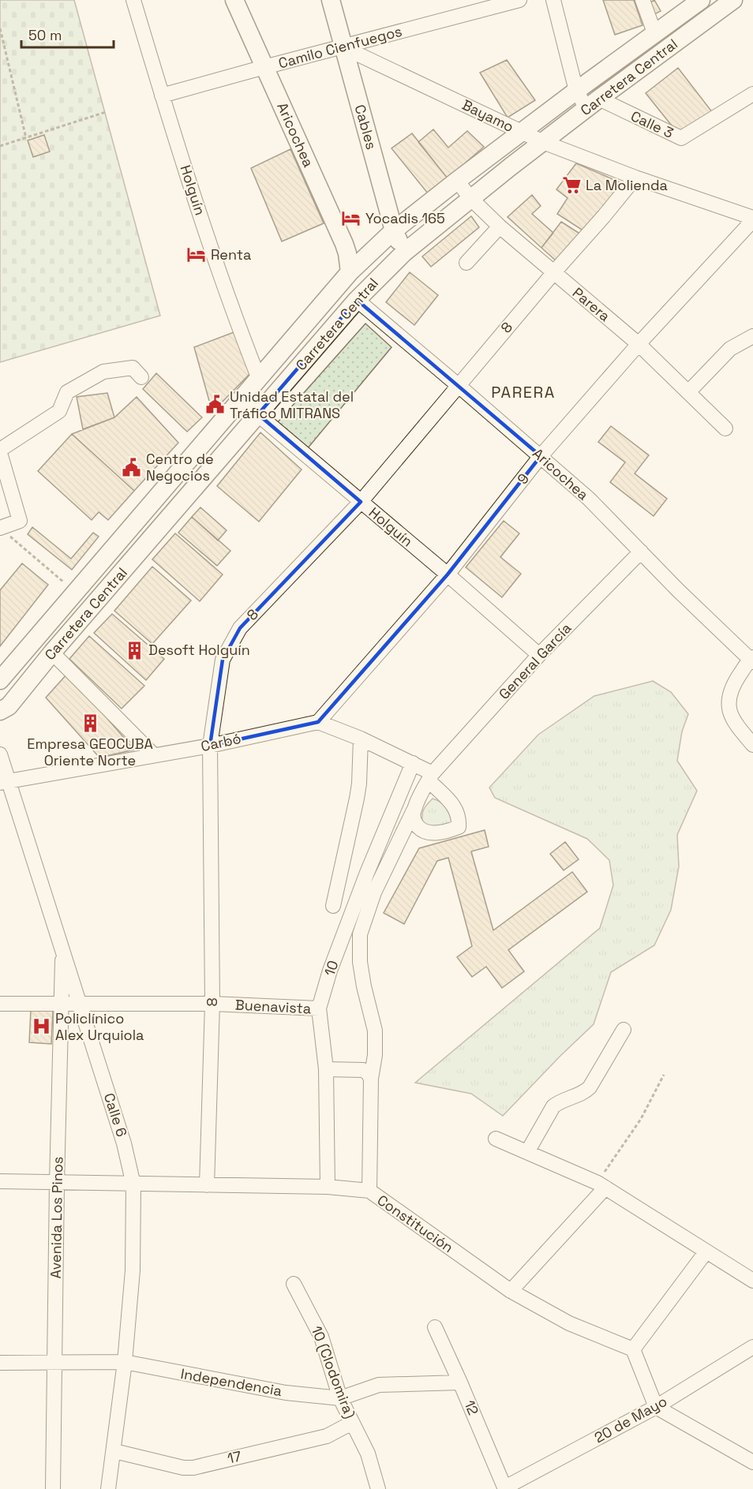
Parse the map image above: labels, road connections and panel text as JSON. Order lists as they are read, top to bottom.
{
  "streets": {
    "main road": ["Carretera Central", "Cables", "Aricochea"],
    "street": [
      "Camilo Cienfuegos",
      "Bayamo",
      "Calle 3",
      "Holguín",
      "Parera",
      "8",
      "9",
      "General García",
      "Carbó",
      "10",
      "Buenavista",
      "Calle 6",
      "Avenida Los Pinos",
      "Constitución",
      "10 (Clodomira)",
      "Independencia",
      "12",
      "20 de Mayo",
      "17"
    ]
  },
  "crossings": [
    ["Camilo Cienfuegos", "Bayamo"],
    ["Camilo Cienfuegos", "Cables"],
    ["Camilo Cienfuegos", "Aricochea"],
    ["Camilo Cienfuegos", "Holguín"],
    ["Carretera Central", "Bayamo"],
    ["Carretera Central", "Calle 3"],
    ["Carretera Central", "Cables"],
    ["Carretera Central", "Aricochea"],
    ["Carretera Central", "Holguín"],
    ["Carretera Central", "Parera"],
    ["Bayamo", "Cables"],
    ["Bayamo", "8"],
    ["Bayamo", "9"],
    ["Aricochea", "8"],
    ["Aricochea", "9"],
    ["Aricochea", "General García"],
    ["Holguín", "8"],
    ["Holguín", "9"],
    ["Holguín", "General García"],
    ["Parera", "8"],
    ["Parera", "9"],
    ["8", "Carbó"],
    ["8", "Buenavista"],
    ["8", "Constitución"],
    ["9", "Carbó"],
    ["Carbó", "Calle 6"],
    ["10", "Buenavista"],
    ["10", "Constitución"],
    ["Buenavista", "Calle 6"],
    ["Buenavista", "Avenida Los Pinos"],
    ["Calle 6", "Avenida Los Pinos"],
    ["Calle 6", "Constitución"],
    ["Calle 6", "Independencia"],
    ["Calle 6", "17"],
    ["Avenida Los Pinos", "Constitución"],
    ["Avenida Los Pinos", "Independencia"],
    ["10 (Clodomira)", "Independencia"],
    ["10 (Clodomira)", "17"],
    ["Independencia", "12"],
    ["12", "20 de Mayo"]
  ],
  "districts": ["PARERA"],
  "places": {
    "supermarket": ["La Molienda"],
    "hotel": ["Yocadis 165", "Renta"],
    "public building": ["Unidad Estatal del Tráfico MITRANS", "Centro de Negocios"],
    "building": ["Desoft Holguín", "Empresa GEOCUBA Oriente Norte"],
    "hospital": ["Policlínico Alex Urquiola"]
  },
  "scale_bar": "50 m"
}
